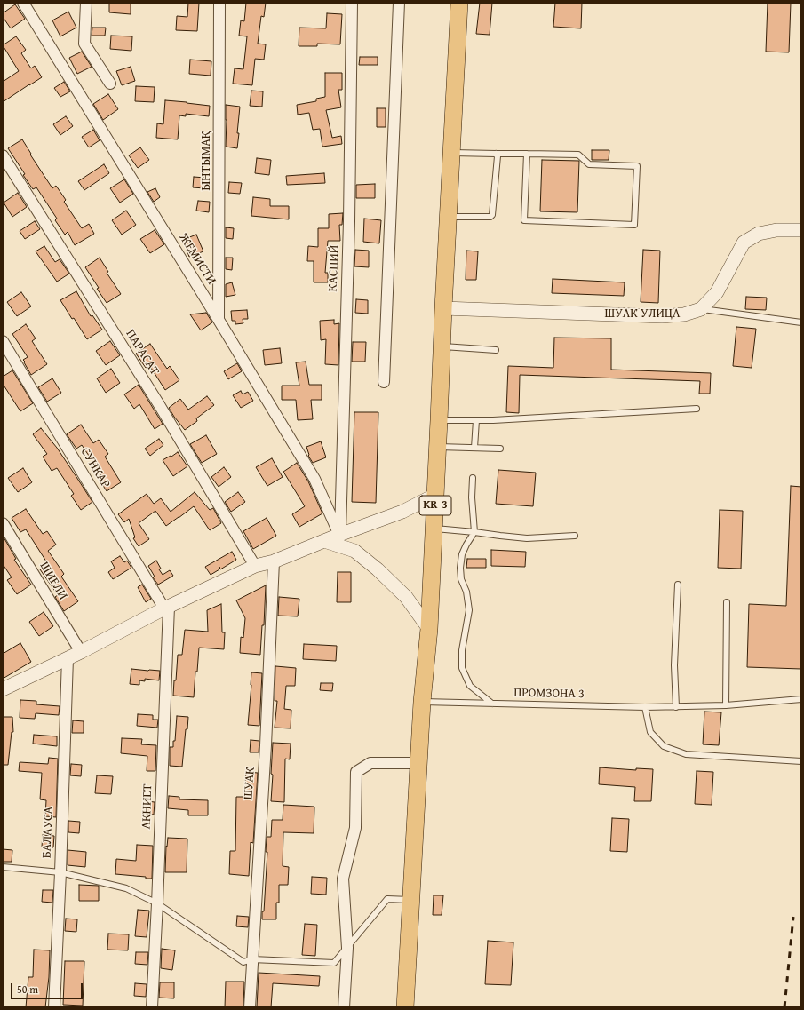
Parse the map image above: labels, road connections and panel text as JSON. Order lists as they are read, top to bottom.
{
  "streets": {
    "main road": ["KR-3"],
    "street": [
      "ЫНТЫМАҚ",
      "ЖЕМИСТИ",
      "КАСПИЙ",
      "ШУАК УЛИЦА",
      "ПАРАСАТ",
      "СУНКАР",
      "ШИЕЛИ",
      "ШУАК",
      "АКНИЕТ",
      "БАЛАУСА"
    ],
    "lane": ["ПРОМЗОНА 3"]
  },
  "crossings": [
    ["ЫНТЫМАҚ", "ЖЕМИСТИ"],
    ["ЖЕМИСТИ", "КАСПИЙ"],
    ["ШУАК УЛИЦА", "KR-3"],
    ["СУНКАР", "АКНИЕТ"],
    ["KR-3", "ПРОМЗОНА 3"]
  ],
  "scale_bar": "50 m"
}
